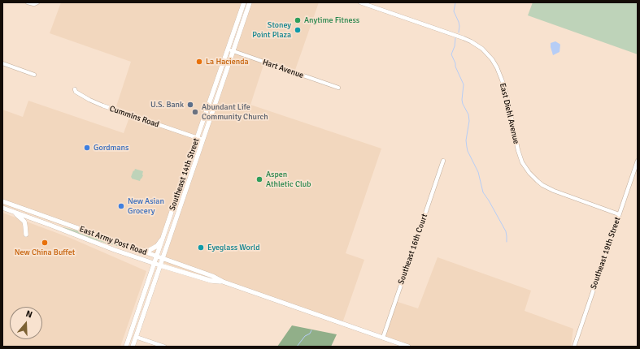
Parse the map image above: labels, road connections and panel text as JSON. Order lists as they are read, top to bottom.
{
  "streets": {
    "main road": ["Southeast 14th Street", "East Army Post Road"],
    "street": [
      "Hart Avenue",
      "East Diehl Avenue",
      "Cummins Road",
      "Southeast 16th Court",
      "Southeast 19th Street"
    ]
  },
  "crossings": [
    ["Hart Avenue", "Southeast 14th Street"],
    ["East Diehl Avenue", "Southeast 19th Street"],
    ["Cummins Road", "Southeast 14th Street"],
    ["Southeast 14th Street", "East Army Post Road"],
    ["East Army Post Road", "Southeast 16th Court"]
  ],
  "places": [
    "Anytime Fitness",
    "Stoney Point Plaza",
    "La Hacienda",
    "U.S. Bank",
    "Abundant Life Community Church",
    "Gordmans",
    "Aspen Athletic Club",
    "New Asian Grocery",
    "New China Buffet",
    "Eyeglass World"
  ],
  "north": "top"
}
